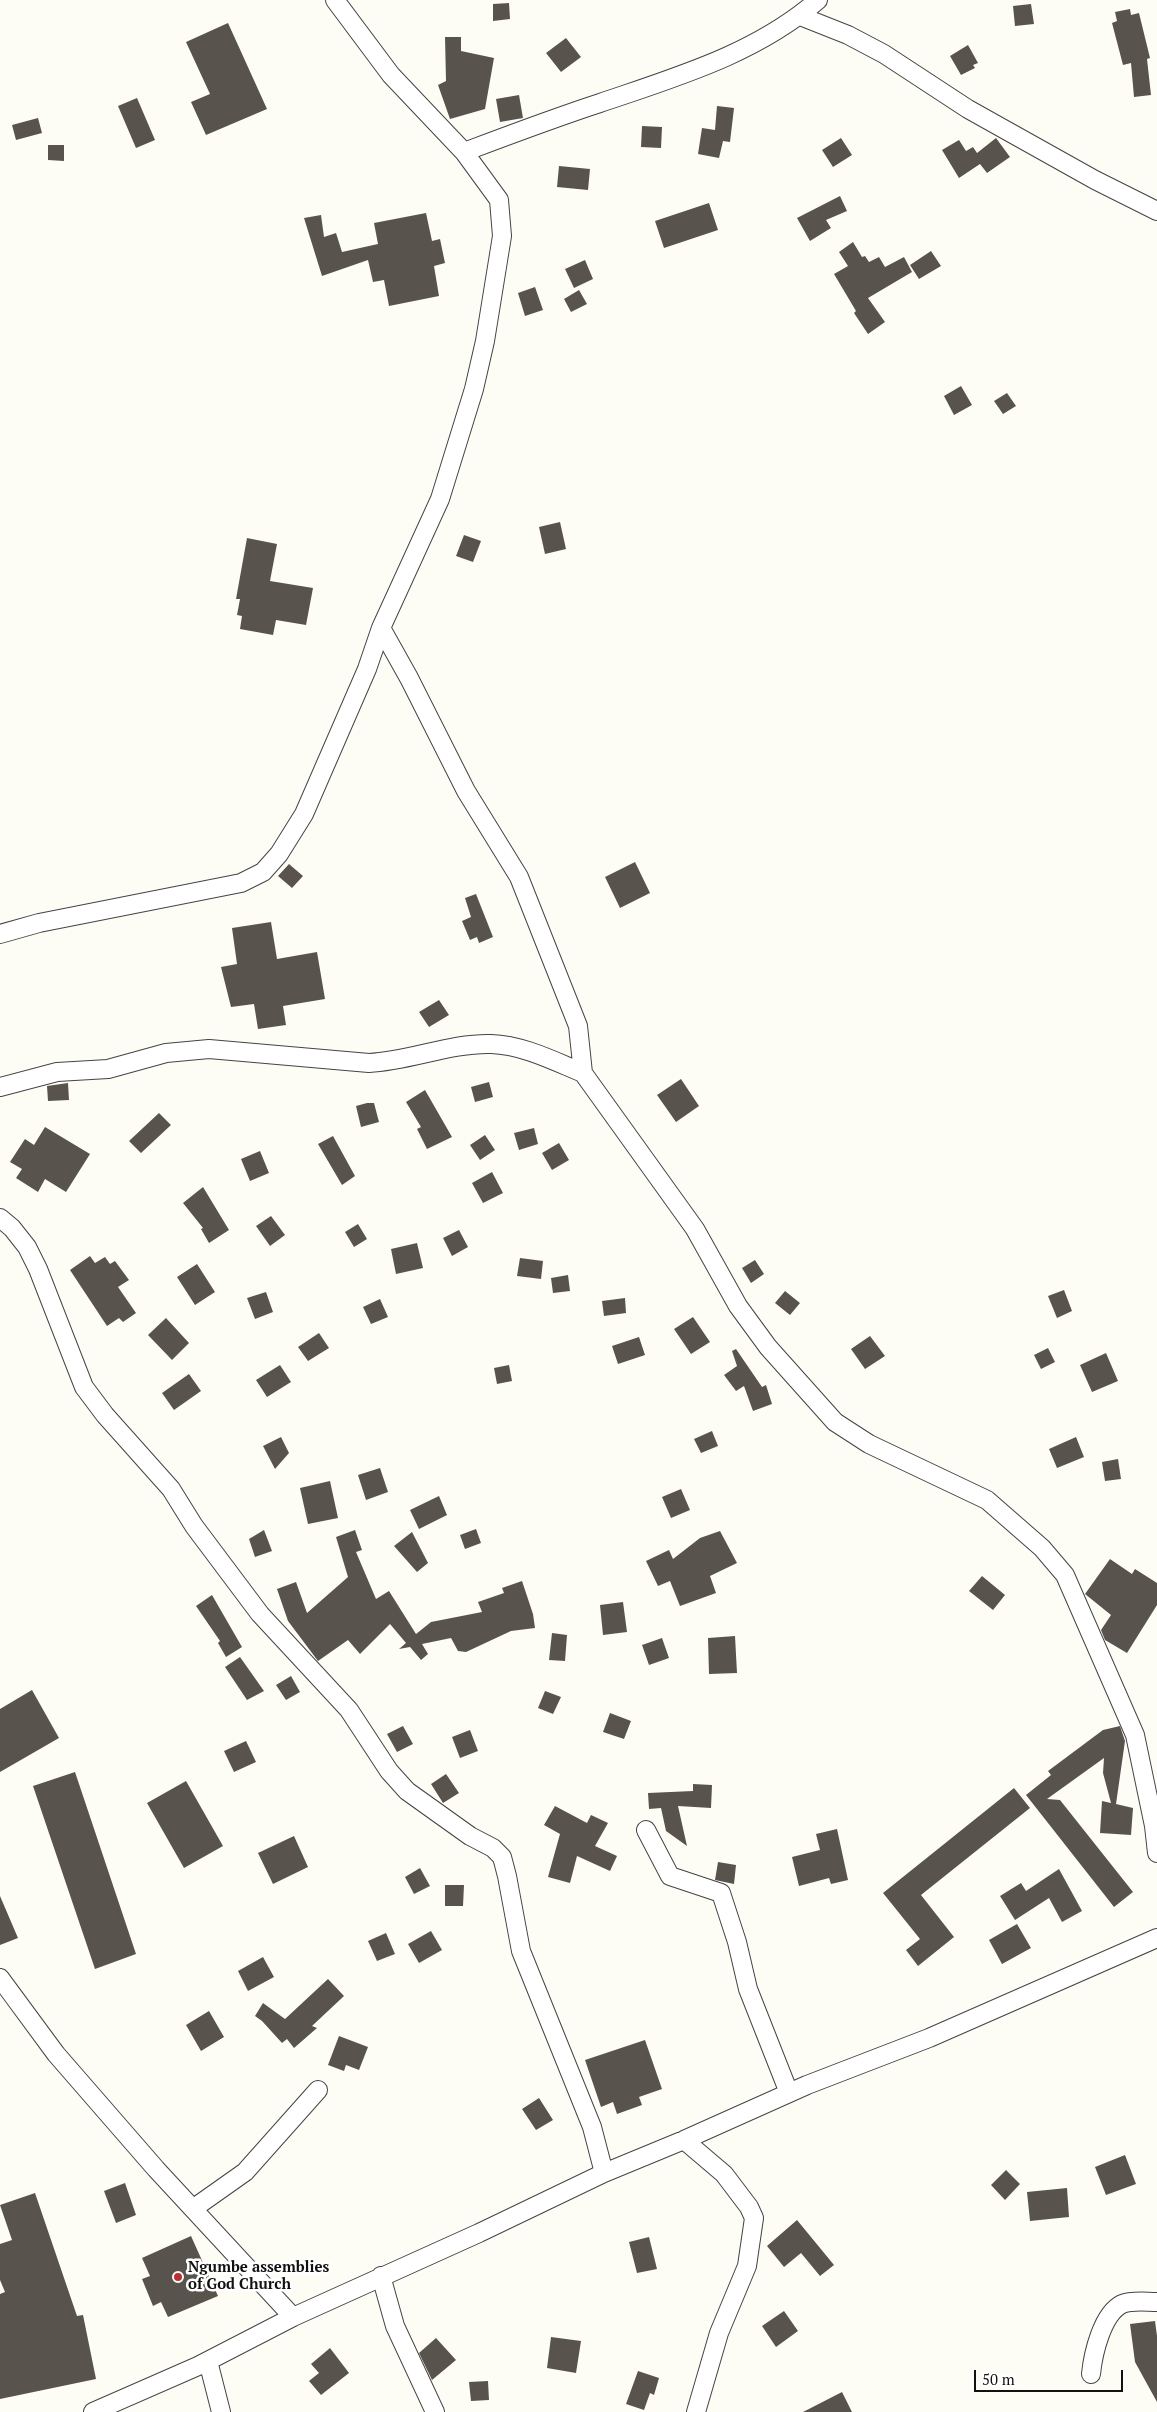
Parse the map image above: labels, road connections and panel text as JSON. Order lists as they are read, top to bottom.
{
  "places": ["Ngumbe assemblies of God Church"],
  "scale_bar": "50 m"
}
